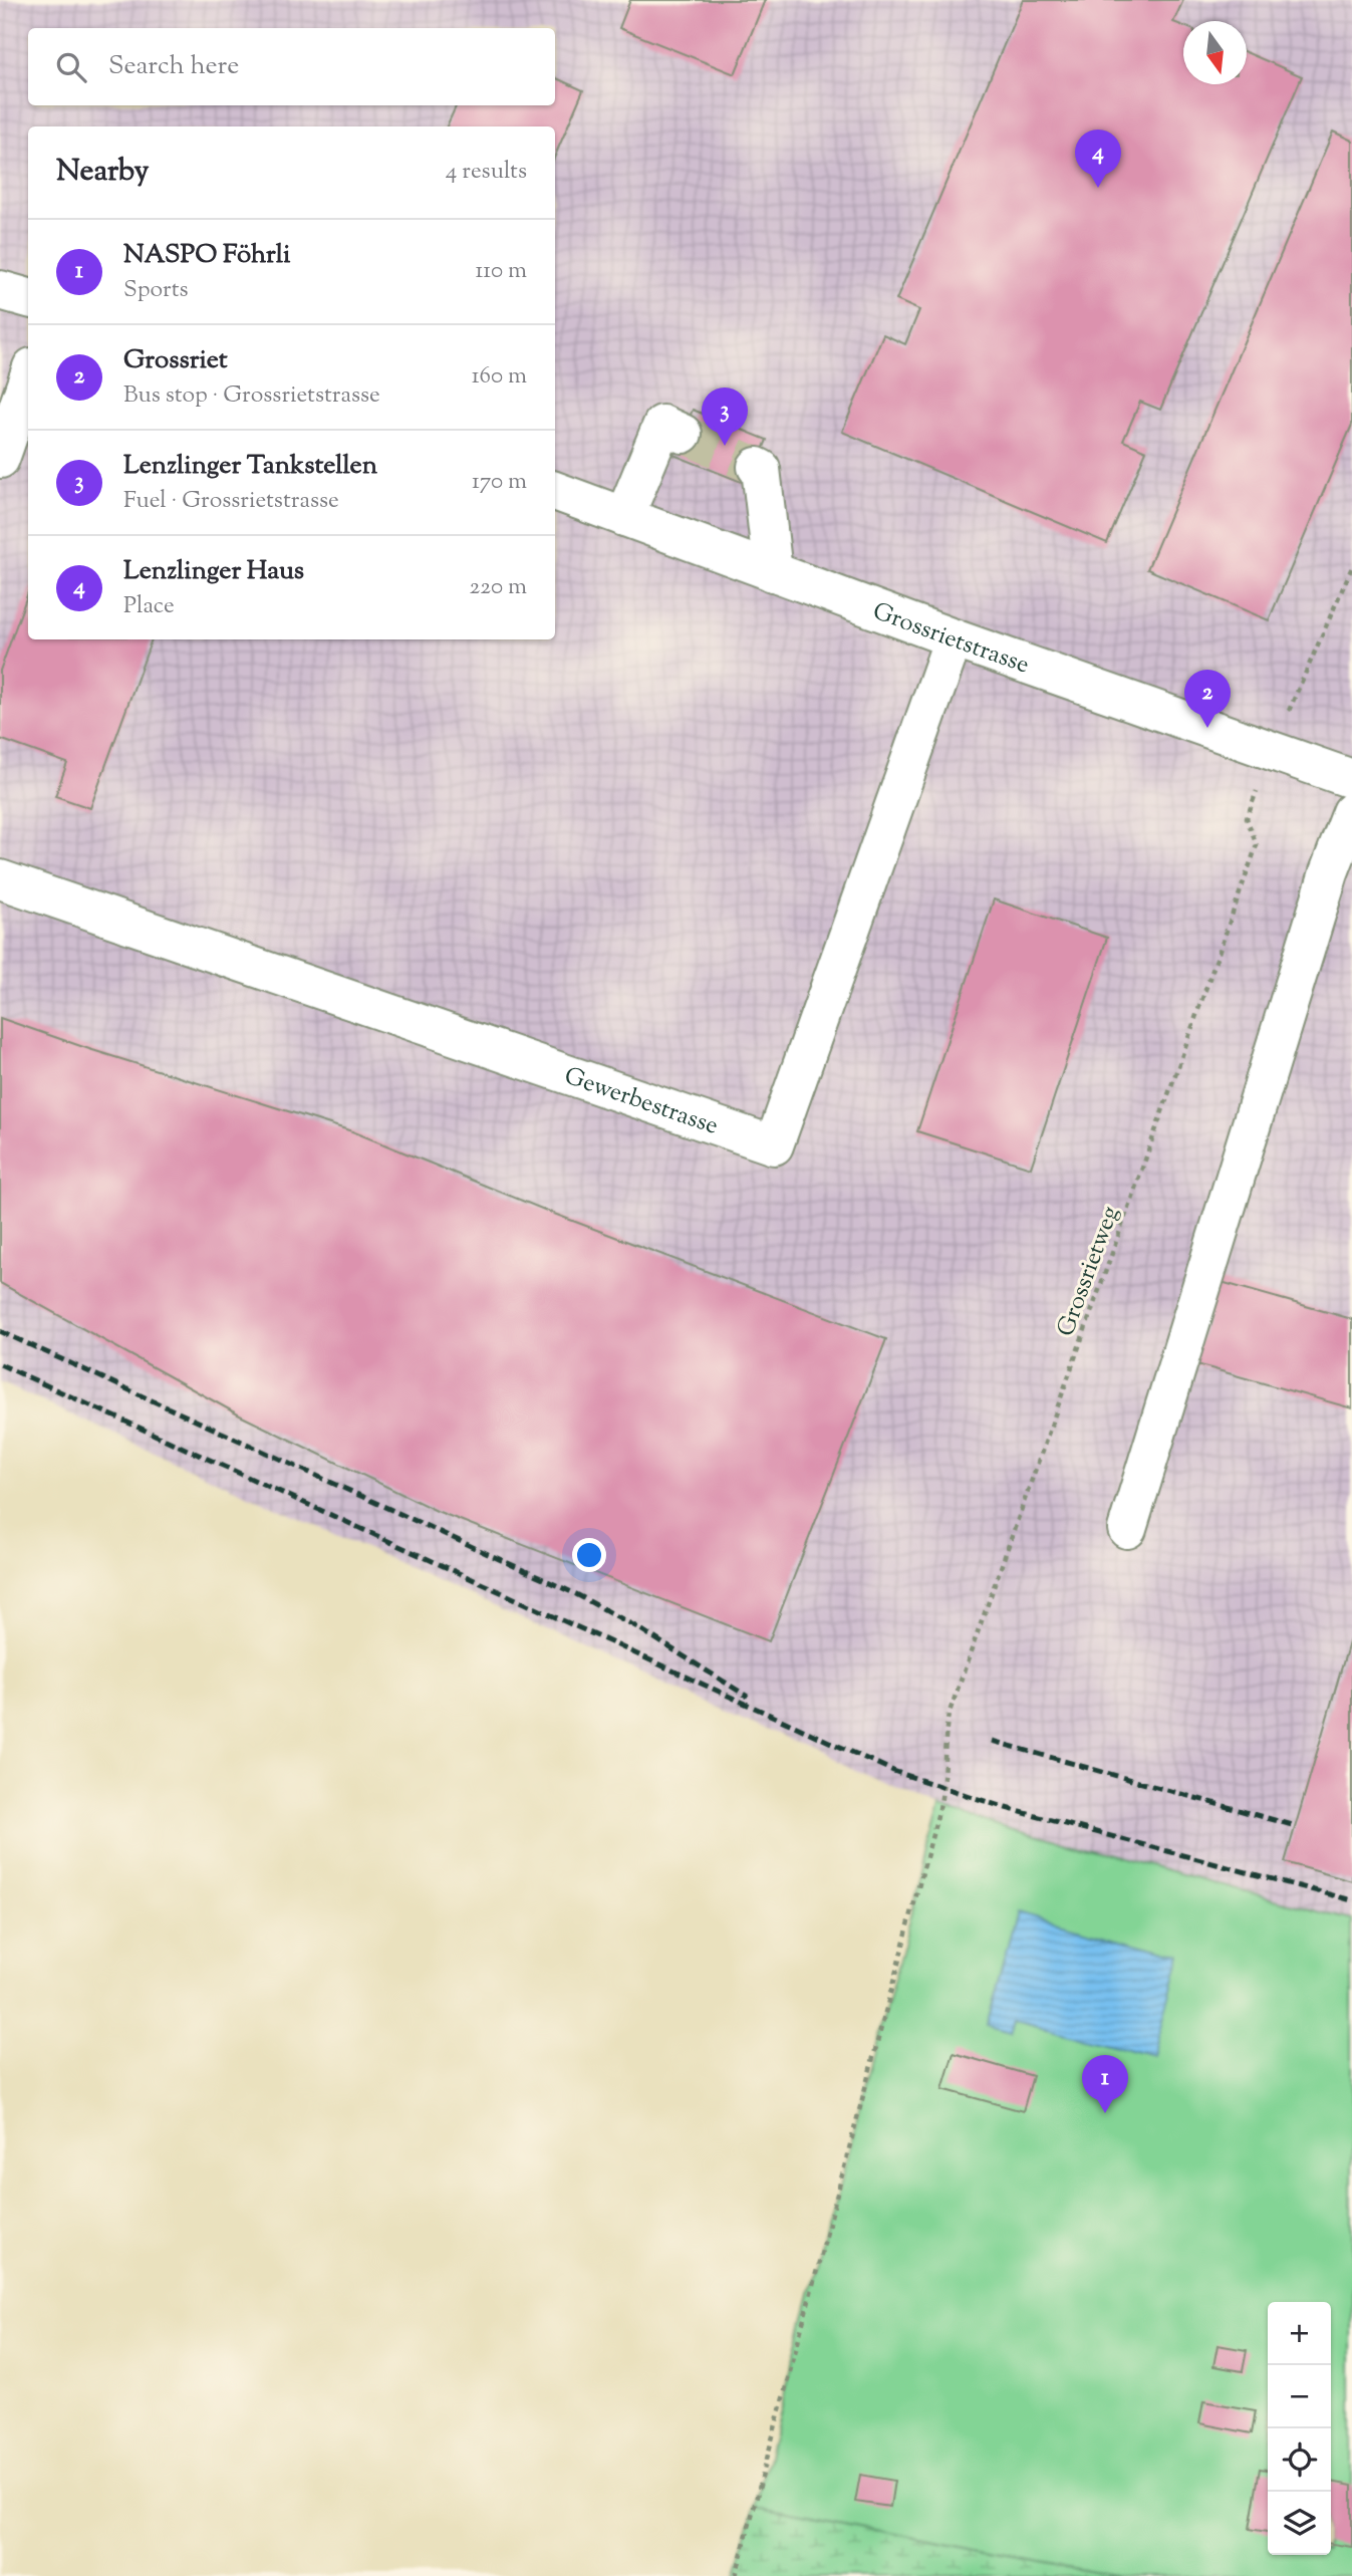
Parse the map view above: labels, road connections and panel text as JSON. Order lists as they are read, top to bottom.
{
  "streets": {
    "street": ["Grossrietstrasse", "Gewerbestrasse"],
    "path": ["Grossrietweg"]
  },
  "crossings": [
    ["Grossrietstrasse", "Gewerbestrasse"],
    ["Grossrietstrasse", "Grossrietweg"]
  ],
  "north": "bottom",
  "page": {
    "search": "Search here",
    "heading": ["Nearby", "4 results"],
    "pins": [
      "4",
      "3",
      "2",
      "1"
    ],
    "list": [
      {
        "mark": "1",
        "name": "NASPO Föhrli",
        "note": "Sports",
        "value": "110 m"
      },
      {
        "mark": "2",
        "name": "Grossriet",
        "note": "Bus stop · Grossrietstrasse",
        "value": "160 m"
      },
      {
        "mark": "3",
        "name": "Lenzlinger Tankstellen",
        "note": "Fuel · Grossrietstrasse",
        "value": "170 m"
      },
      {
        "mark": "4",
        "name": "Lenzlinger Haus",
        "note": "Place",
        "value": "220 m"
      }
    ],
    "map_buttons": ["+", "−"]
  }
}
